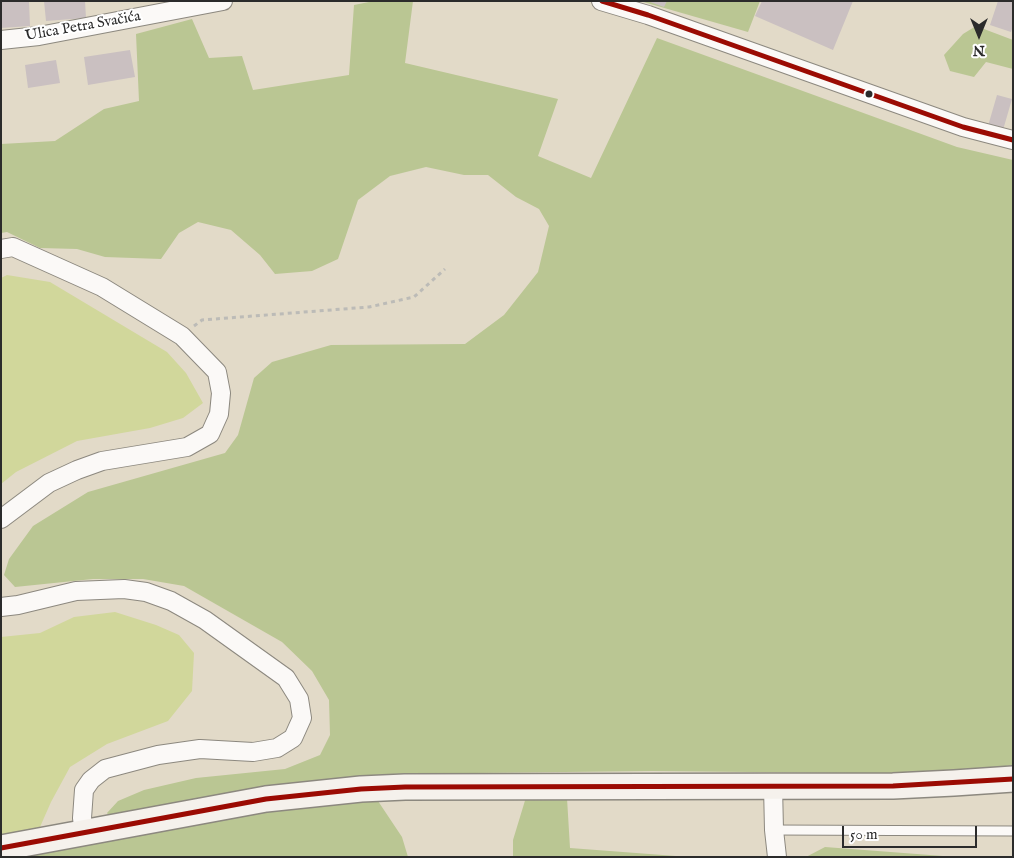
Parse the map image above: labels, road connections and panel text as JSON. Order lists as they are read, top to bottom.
{
  "streets": {
    "street": ["Ulica Petra Svačića"]
  },
  "scale_bar": "50 m",
  "north": "bottom"
}
